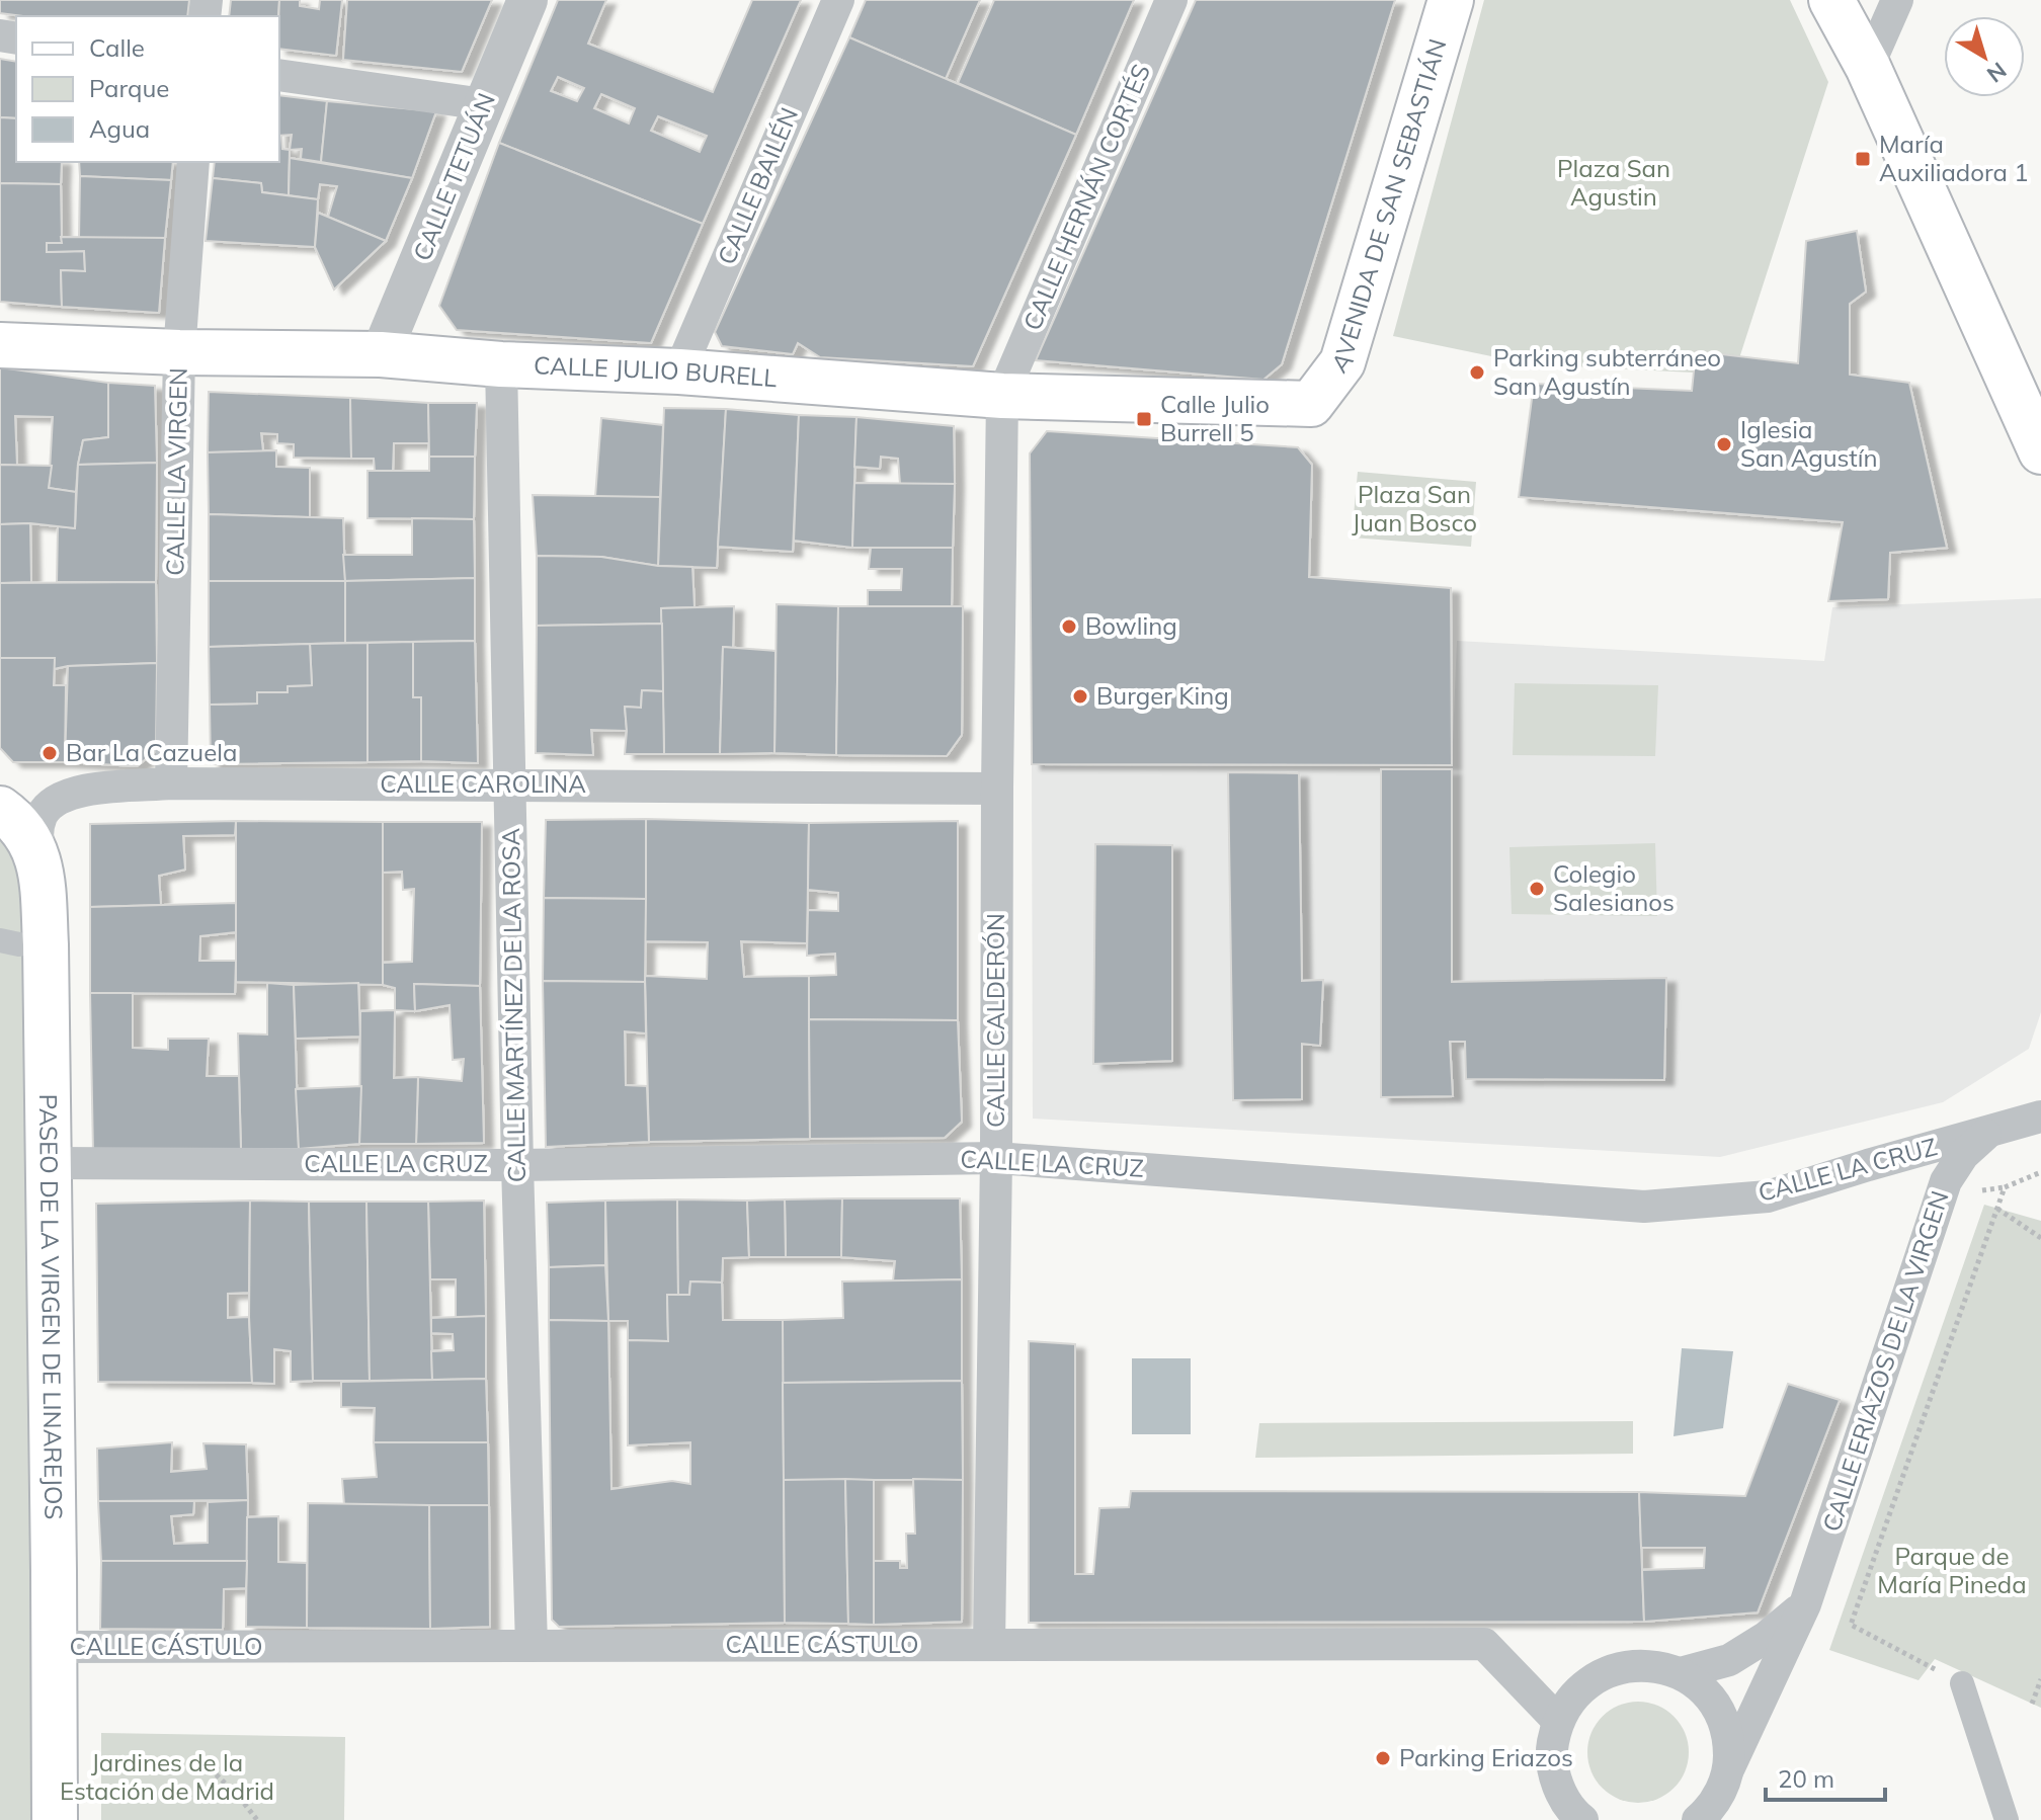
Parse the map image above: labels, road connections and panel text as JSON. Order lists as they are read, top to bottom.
{
  "streets": {
    "main road": ["AVENIDA DE SAN SEBASTIÁN", "CALLE JULIO BURELL", "PASEO DE LA VIRGEN DE LINAREJOS"],
    "street": [
      "CALLE TETUÁN",
      "CALLE BAILÉN",
      "CALLE HERNÁN CORTÉS",
      "CALLE LA VIRGEN",
      "CALLE CAROLINA",
      "CALLE MARTÍNEZ DE LA ROSA",
      "CALLE CALDERÓN",
      "CALLE LA CRUZ",
      "CALLE ERIAZOS DE LA VIRGEN",
      "CALLE CÁSTULO"
    ]
  },
  "crossings": [
    ["CALLE TETUÁN", "CALLE JULIO BURELL"],
    ["CALLE BAILÉN", "CALLE JULIO BURELL"],
    ["CALLE HERNÁN CORTÉS", "CALLE JULIO BURELL"],
    ["CALLE HERNÁN CORTÉS", "CALLE CALDERÓN"],
    ["AVENIDA DE SAN SEBASTIÁN", "CALLE JULIO BURELL"],
    ["CALLE JULIO BURELL", "CALLE LA VIRGEN"],
    ["CALLE JULIO BURELL", "CALLE MARTÍNEZ DE LA ROSA"],
    ["CALLE JULIO BURELL", "CALLE CALDERÓN"],
    ["CALLE LA VIRGEN", "CALLE CAROLINA"],
    ["CALLE CAROLINA", "CALLE MARTÍNEZ DE LA ROSA"],
    ["CALLE CAROLINA", "CALLE CALDERÓN"],
    ["CALLE CAROLINA", "PASEO DE LA VIRGEN DE LINAREJOS"],
    ["CALLE MARTÍNEZ DE LA ROSA", "CALLE LA CRUZ"],
    ["CALLE MARTÍNEZ DE LA ROSA", "CALLE CÁSTULO"],
    ["CALLE CALDERÓN", "CALLE LA CRUZ"],
    ["CALLE CALDERÓN", "CALLE CÁSTULO"],
    ["CALLE LA CRUZ", "PASEO DE LA VIRGEN DE LINAREJOS"],
    ["CALLE LA CRUZ", "CALLE ERIAZOS DE LA VIRGEN"],
    ["PASEO DE LA VIRGEN DE LINAREJOS", "CALLE CÁSTULO"]
  ],
  "parks": [
    "Plaza San Agustin",
    "Plaza San Juan Bosco",
    "Parque de María Pineda",
    "Jardines de la Estación de Madrid"
  ],
  "places": {
    "transit": ["María Auxiliadora 1", "Calle Julio Burrell 5"],
    "other": [
      "Parking subterráneo San Agustín",
      "Iglesia San Agustín",
      "Bowling",
      "Burger King",
      "Bar La Cazuela",
      "Colegio Salesianos",
      "Parking Eriazos"
    ]
  },
  "legend": ["Calle", "Parque", "Agua"],
  "scale_bar": "20 m",
  "north": "bottom right"
}
